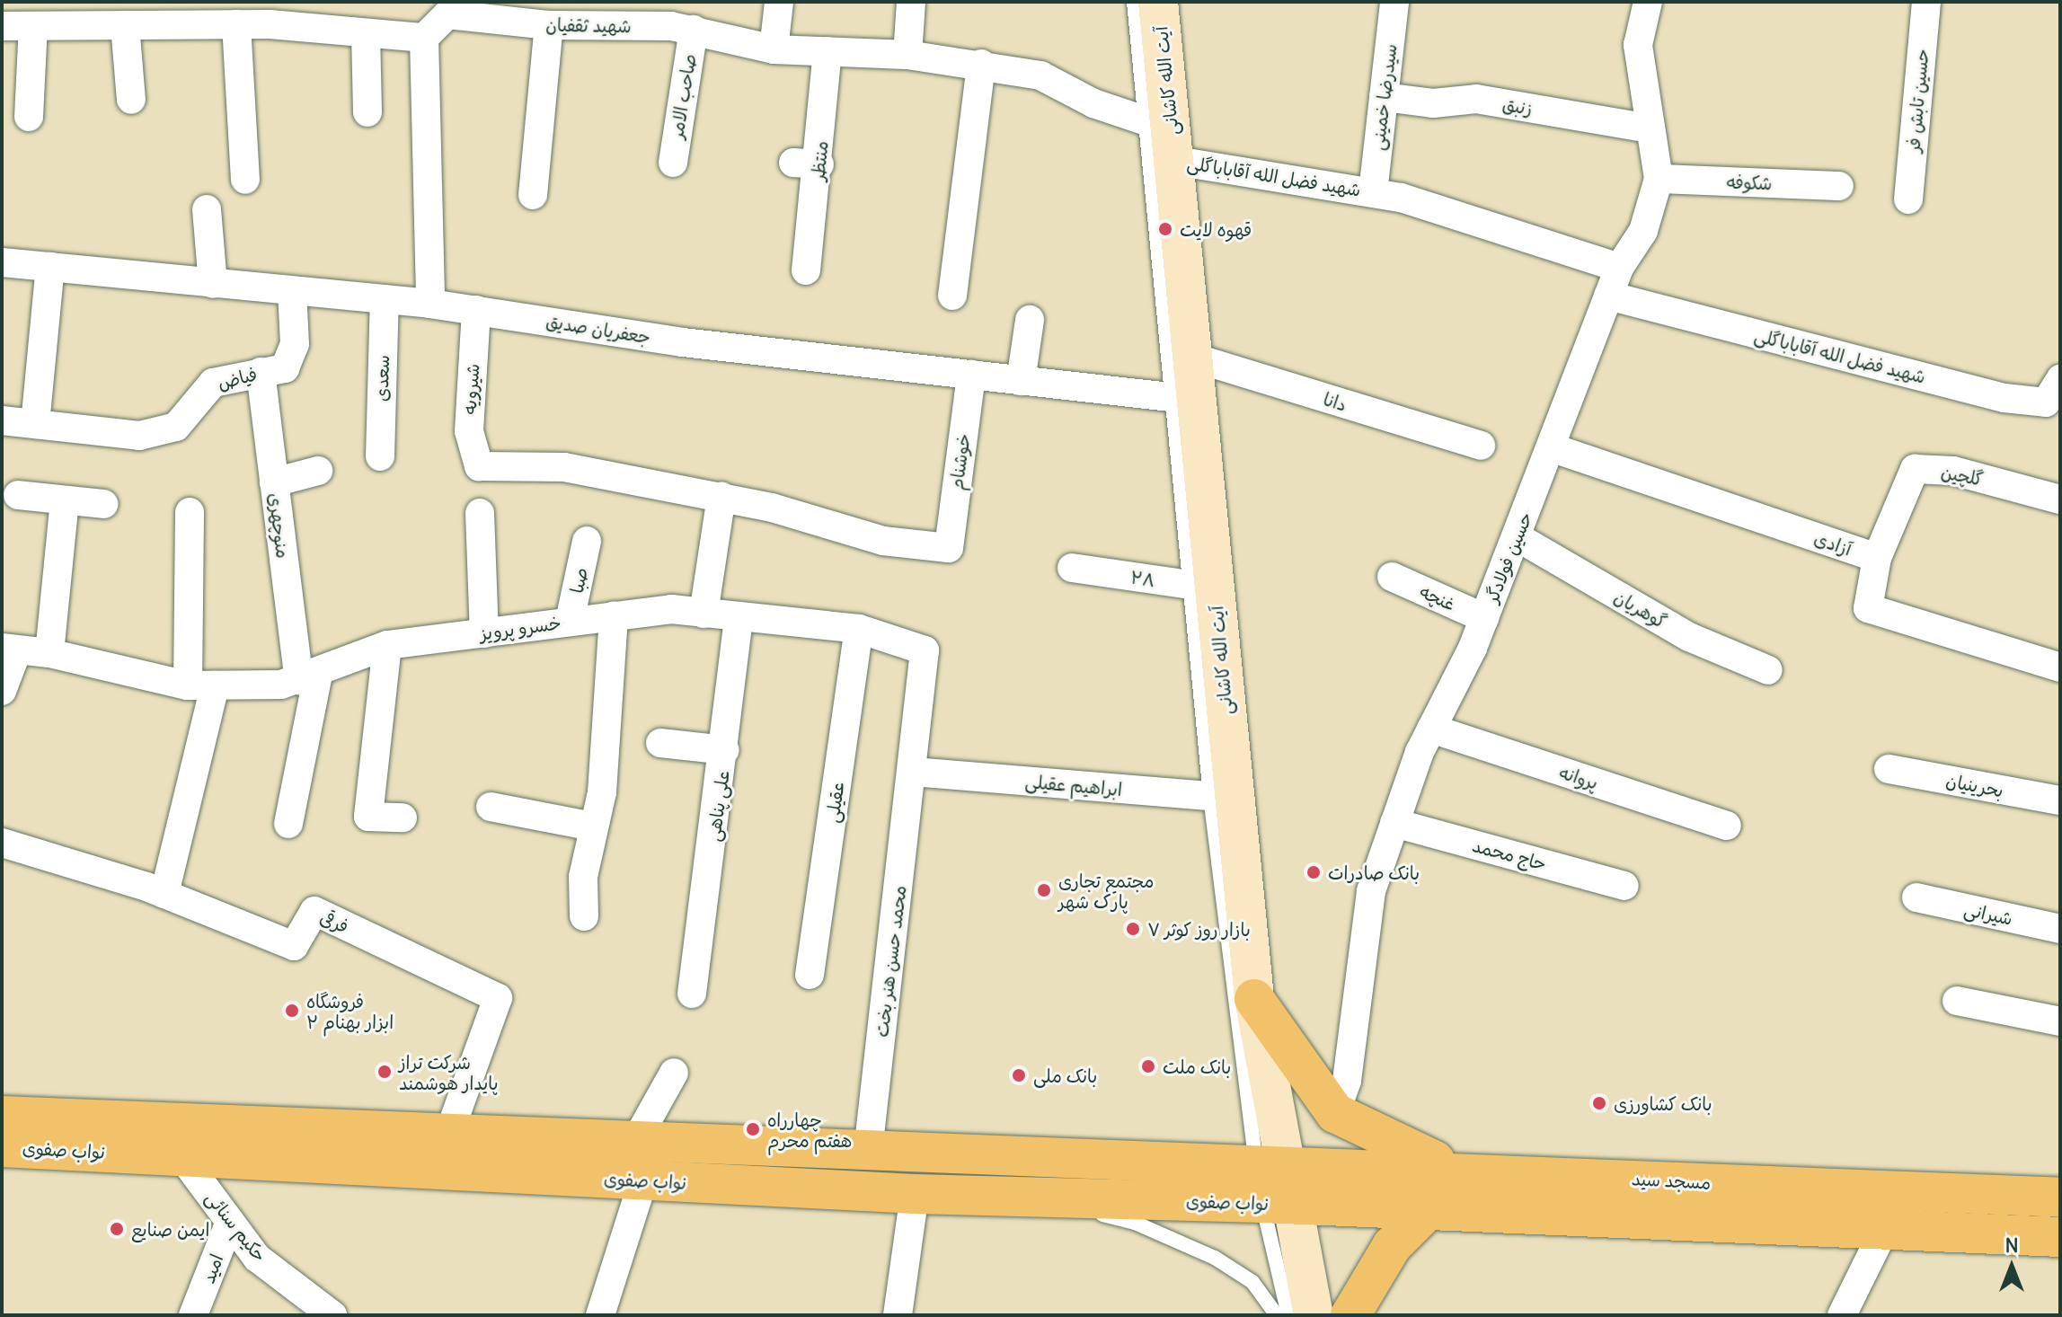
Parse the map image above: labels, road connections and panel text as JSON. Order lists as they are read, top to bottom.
{
  "streets": {
    "main road": ["آیت الله کاشانی", "نواب صفوی", "مسجد سید"],
    "street": [
      "شهید ثقفیان",
      "صاحب الامر",
      "سیدرضا خمینی",
      "حسین تابش فر",
      "زنبق",
      "منتظر",
      "شهید فضل الله آقاباباگلی",
      "شکوفه",
      "جعفریان صدیق",
      "فیاض",
      "سعدی",
      "شیرویه",
      "دانا",
      "خوشنام",
      "گلچین",
      "منوچهری",
      "آزادی",
      "حسین فولادگر",
      "۲۸",
      "صبا",
      "غنچه",
      "گوهریان",
      "خسرو پرویز",
      "پروانه",
      "ابراهیم عقیلی",
      "بحرینیان",
      "عقیلی",
      "علی پناهی",
      "حاج محمد",
      "شیرانی",
      "فرقی",
      "محمد حسن هنر بخت",
      "حکیم سنائی",
      "امید"
    ]
  },
  "crossings": [
    ["شهید ثقفیان", "آیت الله کاشانی"],
    ["شهید ثقفیان", "صاحب الامر"],
    ["شهید ثقفیان", "منتظر"],
    ["شهید ثقفیان", "شهید فضل الله آقاباباگلی"],
    ["آیت الله کاشانی", "شهید فضل الله آقاباباگلی"],
    ["آیت الله کاشانی", "جعفریان صدیق"],
    ["آیت الله کاشانی", "دانا"],
    ["آیت الله کاشانی", "۲۸"],
    ["آیت الله کاشانی", "ابراهیم عقیلی"],
    ["آیت الله کاشانی", "نواب صفوی"],
    ["آیت الله کاشانی", "مسجد سید"],
    ["سیدرضا خمینی", "زنبق"],
    ["سیدرضا خمینی", "شهید فضل الله آقاباباگلی"],
    ["زنبق", "حسین فولادگر"],
    ["شهید فضل الله آقاباباگلی", "حسین فولادگر"],
    ["شکوفه", "حسین فولادگر"],
    ["جعفریان صدیق", "فیاض"],
    ["جعفریان صدیق", "سعدی"],
    ["جعفریان صدیق", "شیرویه"],
    ["جعفریان صدیق", "خوشنام"],
    ["فیاض", "منوچهری"],
    ["شیرویه", "خوشنام"],
    ["گلچین", "آزادی"],
    ["منوچهری", "خسرو پرویز"],
    ["آزادی", "حسین فولادگر"],
    ["حسین فولادگر", "غنچه"],
    ["حسین فولادگر", "گوهریان"],
    ["حسین فولادگر", "پروانه"],
    ["حسین فولادگر", "حاج محمد"],
    ["صبا", "خسرو پرویز"],
    ["خسرو پرویز", "ابراهیم عقیلی"],
    ["خسرو پرویز", "عقیلی"],
    ["خسرو پرویز", "علی پناهی"],
    ["خسرو پرویز", "محمد حسن هنر بخت"],
    ["ابراهیم عقیلی", "محمد حسن هنر بخت"],
    ["فرقی", "نواب صفوی"],
    ["محمد حسن هنر بخت", "نواب صفوی"],
    ["نواب صفوی", "مسجد سید"],
    ["نواب صفوی", "حکیم سنائی"],
    ["حکیم سنائی", "امید"]
  ],
  "places": [
    "قهوه لایت",
    "بانک صادرات",
    "مجتمع تجاری پارک شهر",
    "بازار روز کوثر ۷",
    "فروشگاه ابزار بهنام ۲",
    "بانک ملت",
    "شرکت تراز پایدار هوشمند",
    "بانک ملی",
    "بانک کشاورزی",
    "چهارراه هفتم محرم",
    "ایمن صنایع"
  ],
  "north": "top"
}
